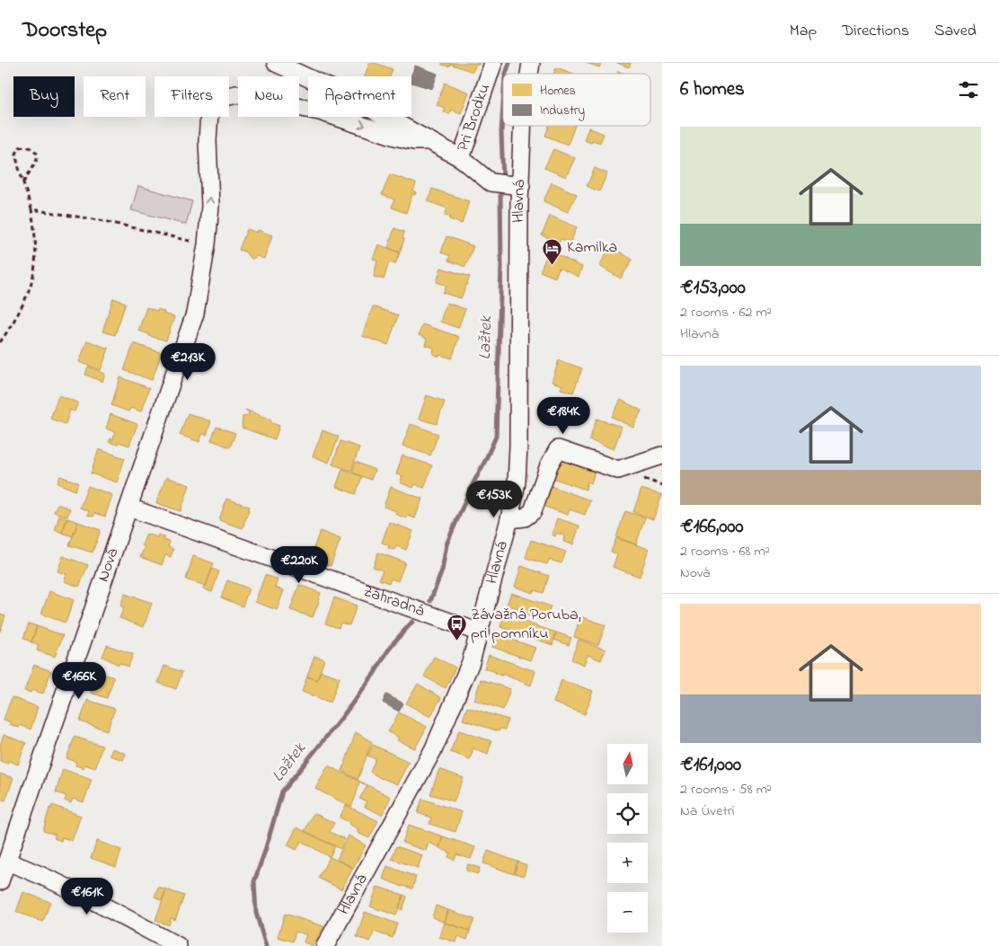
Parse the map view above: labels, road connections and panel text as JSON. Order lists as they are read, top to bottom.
{
  "streets": {
    "street": [
      "Pri Brodku",
      "Hlavná",
      "Nová",
      "Záhradná"
    ]
  },
  "crossings": [
    ["Pri Brodku", "Hlavná"],
    ["Hlavná", "Záhradná"],
    ["Nová", "Záhradná"]
  ],
  "water": ["Lažtek"],
  "places": {
    "hotel": ["Kamilka"],
    "bus stop": ["Závažná Poruba, pri pomníku"]
  },
  "legend": ["Homes", "Industry"],
  "north": "top",
  "page": {
    "header": "Doorstep",
    "nav": ["Map", "Directions", "Saved"],
    "heading": "6 homes",
    "chip": [
      "Buy",
      "Rent",
      "Filters",
      "New",
      "Apartment"
    ],
    "list": [
      {
        "name": "€153,000",
        "note": "2 rooms · 62 m² · Hlavná"
      },
      {
        "name": "€166,000",
        "note": "2 rooms · 68 m² · Nová"
      },
      {
        "name": "€161,000",
        "note": "2 rooms · 58 m² · Na Úvetrí"
      }
    ],
    "price": [
      "€213K",
      "€184K",
      "€153K",
      "€220K",
      "€166K",
      "€161K"
    ],
    "map_buttons": ["+", "−"]
  }
}
